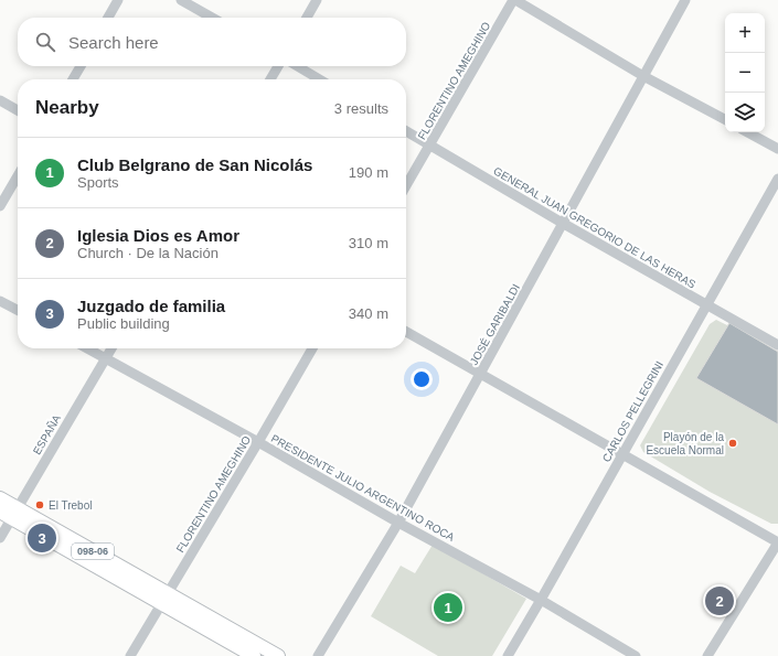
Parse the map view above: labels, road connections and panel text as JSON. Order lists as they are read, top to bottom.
{
  "streets": {
    "main road": ["098-06"],
    "street": [
      "FLORENTINO AMEGHINO",
      "GENERAL JUAN GREGORIO DE LAS HERAS",
      "JOSÉ GARIBALDI",
      "CARLOS PELLEGRINI",
      "ESPAÑA",
      "PRESIDENTE JULIO ARGENTINO ROCA"
    ]
  },
  "crossings": [
    ["FLORENTINO AMEGHINO", "GENERAL JUAN GREGORIO DE LAS HERAS"],
    ["FLORENTINO AMEGHINO", "PRESIDENTE JULIO ARGENTINO ROCA"],
    ["FLORENTINO AMEGHINO", "098-06"],
    ["GENERAL JUAN GREGORIO DE LAS HERAS", "JOSÉ GARIBALDI"],
    ["GENERAL JUAN GREGORIO DE LAS HERAS", "CARLOS PELLEGRINI"],
    ["JOSÉ GARIBALDI", "PRESIDENTE JULIO ARGENTINO ROCA"],
    ["CARLOS PELLEGRINI", "PRESIDENTE JULIO ARGENTINO ROCA"],
    ["ESPAÑA", "PRESIDENTE JULIO ARGENTINO ROCA"],
    ["ESPAÑA", "098-06"]
  ],
  "places": ["Playón de la Escuela Normal", "El Trebol"],
  "page": {
    "map_buttons": ["+", "−"],
    "search": "Search here",
    "heading": ["Nearby", "3 results"],
    "list": [
      {
        "mark": "1",
        "name": "Club Belgrano de San Nicolás",
        "note": "Sports",
        "value": "190 m"
      },
      {
        "mark": "2",
        "name": "Iglesia Dios es Amor",
        "note": "Church · De la Nación",
        "value": "310 m"
      },
      {
        "mark": "3",
        "name": "Juzgado de familia",
        "note": "Public building",
        "value": "340 m"
      }
    ],
    "pins": ["3", "2", "1"]
  }
}
